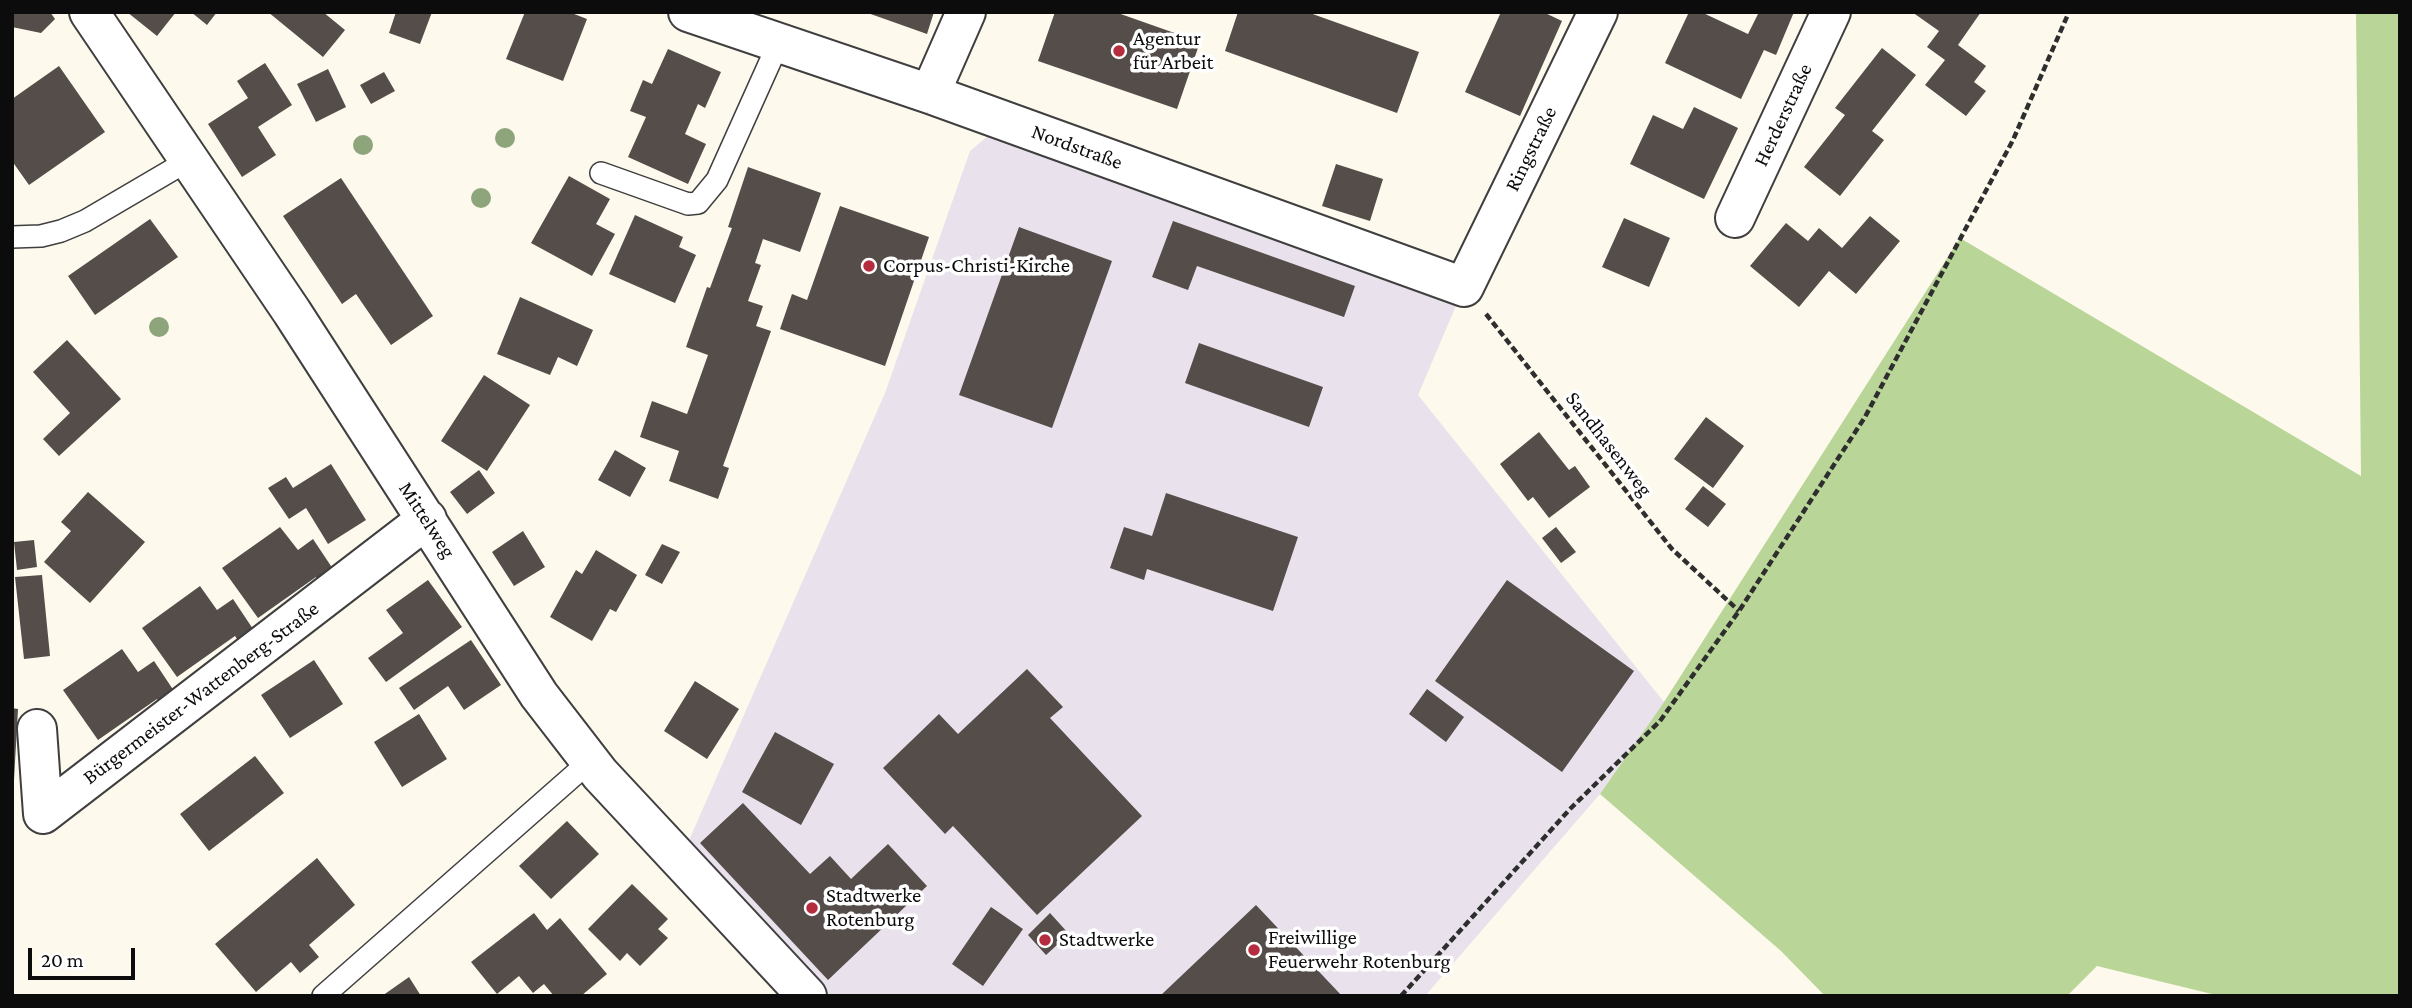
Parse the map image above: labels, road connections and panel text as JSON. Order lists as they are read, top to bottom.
{
  "streets": {
    "street": [
      "Herderstraße",
      "Nordstraße",
      "Ringstraße",
      "Mittelweg",
      "Bürgermeister-Wattenberg-Straße"
    ],
    "path": ["Sandhasenweg"]
  },
  "crossings": [
    ["Nordstraße", "Ringstraße"],
    ["Nordstraße", "Sandhasenweg"],
    ["Ringstraße", "Sandhasenweg"],
    ["Mittelweg", "Bürgermeister-Wattenberg-Straße"]
  ],
  "places": [
    "Agentur für Arbeit",
    "Corpus-Christi-Kirche",
    "Stadtwerke Rotenburg",
    "Stadtwerke",
    "Freiwillige Feuerwehr Rotenburg"
  ],
  "scale_bar": "20 m"
}
